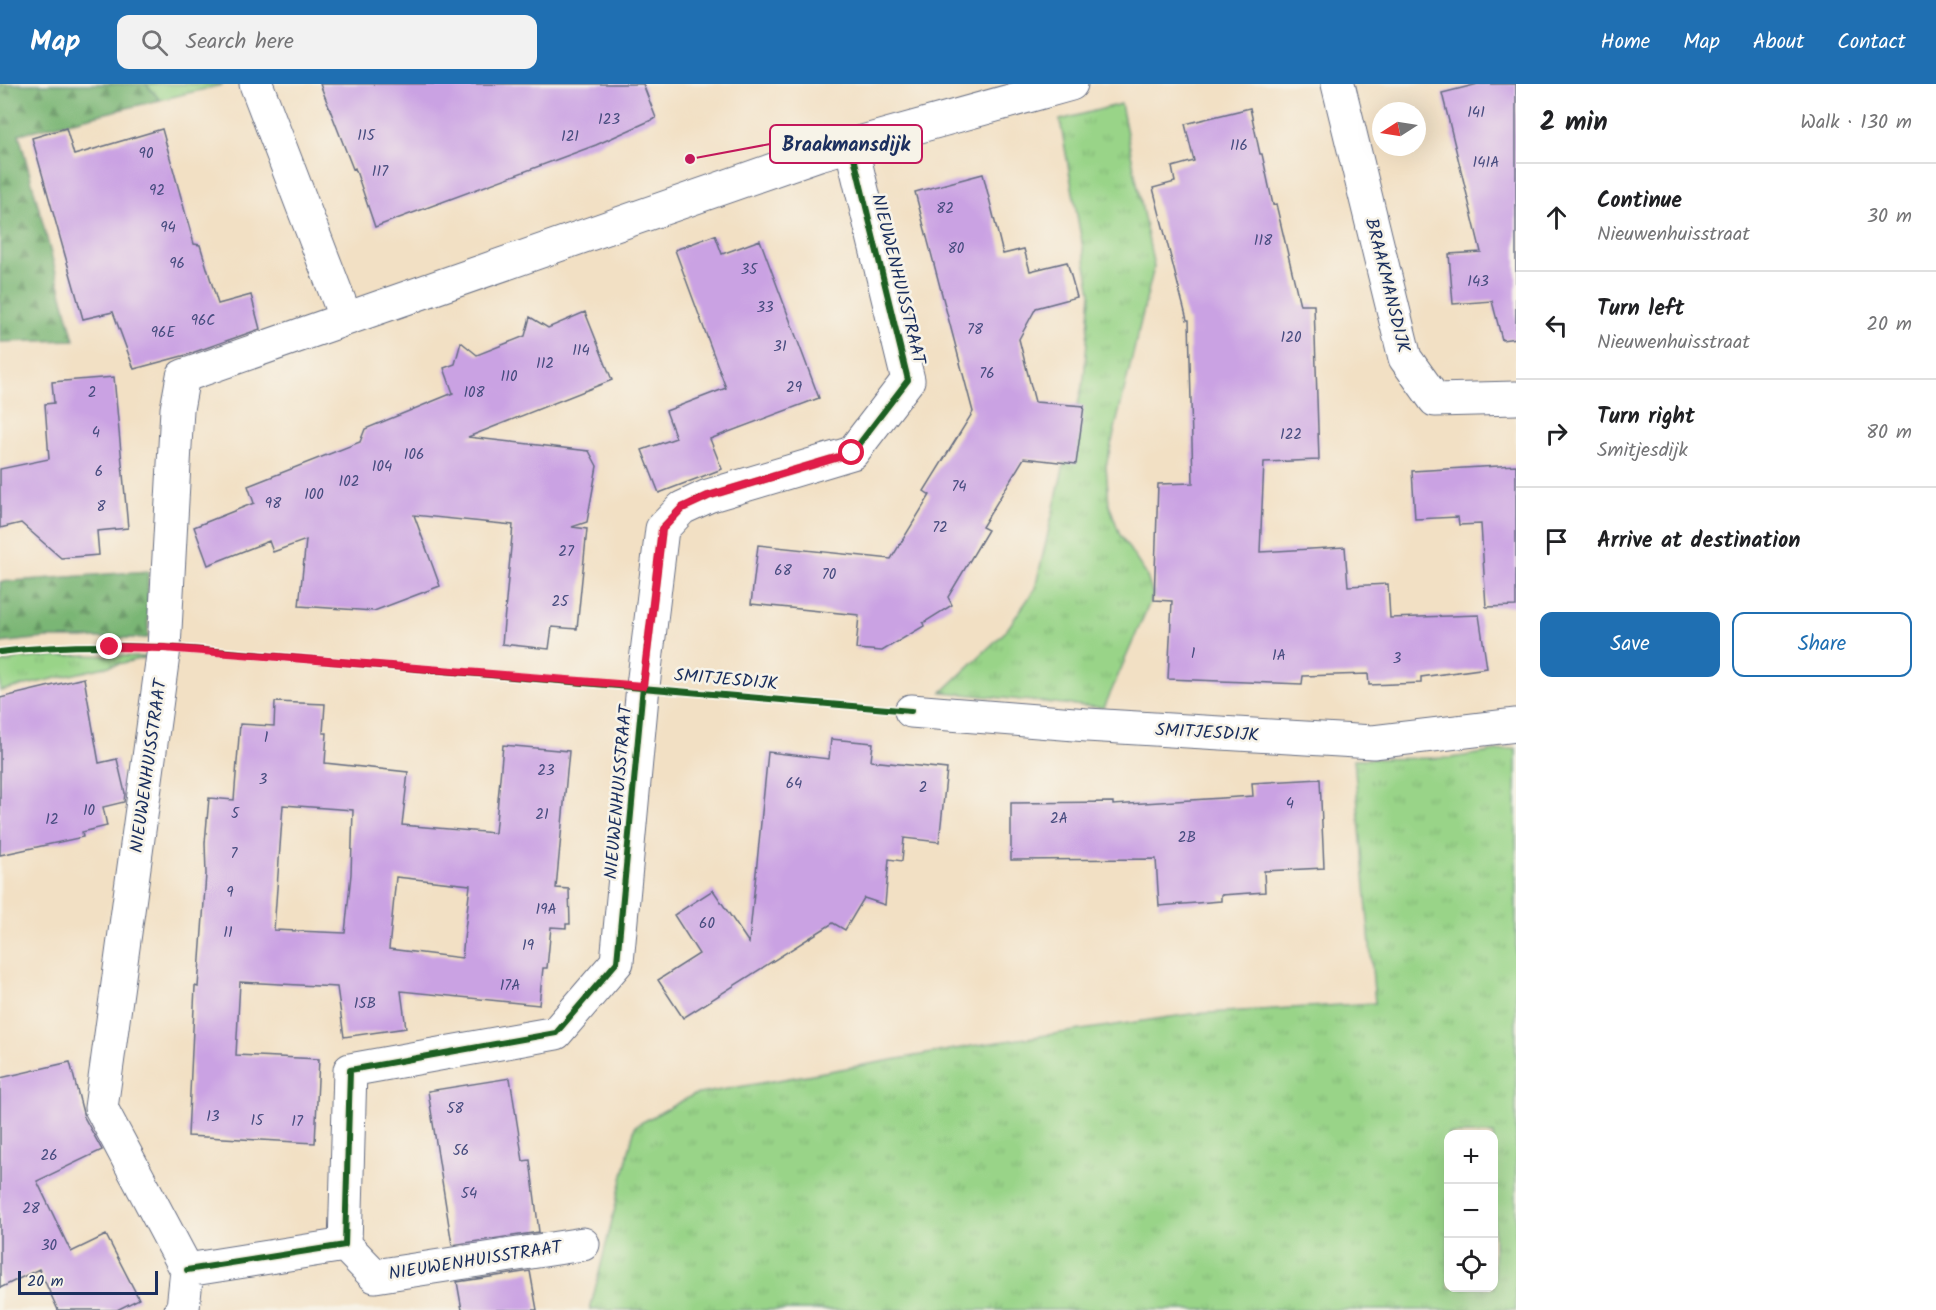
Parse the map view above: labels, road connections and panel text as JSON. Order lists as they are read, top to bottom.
{
  "streets": {
    "street": ["NIEUWENHUISSTRAAT", "BRAAKMANSDIJK", "SMITJESDIJK"]
  },
  "places": ["Braakmansdijk"],
  "house_numbers": [
    "141",
    "123",
    "115",
    "121",
    "116",
    "90",
    "141A",
    "117",
    "92",
    "82",
    "94",
    "118",
    "80",
    "96",
    "35",
    "143",
    "33",
    "96C",
    "78",
    "96E",
    "120",
    "31",
    "114",
    "112",
    "76",
    "110",
    "29",
    "2",
    "108",
    "4",
    "122",
    "106",
    "104",
    "6",
    "102",
    "74",
    "100",
    "98",
    "8",
    "72",
    "27",
    "68",
    "70",
    "25",
    "1",
    "1A",
    "3",
    "1",
    "23",
    "3",
    "64",
    "2",
    "4",
    "10",
    "5",
    "21",
    "2A",
    "12",
    "2B",
    "7",
    "9",
    "19A",
    "60",
    "11",
    "19",
    "17A",
    "15B",
    "58",
    "13",
    "15",
    "17",
    "56",
    "26",
    "54",
    "28",
    "30"
  ],
  "scale_bar": "20 m",
  "north": "left",
  "page": {
    "header": "Map",
    "search": "Search here",
    "nav": [
      "Home",
      "Map",
      "About",
      "Contact"
    ],
    "heading": ["2 min", "Walk · 130 m"],
    "list": [
      ["Continue", "Nieuwenhuisstraat", "30 m"],
      ["Turn left", "Nieuwenhuisstraat", "20 m"],
      ["Turn right", "Smitjesdijk", "80 m"],
      "Arrive at destination"
    ],
    "buttons": ["Save", "Share"],
    "map_buttons": ["+", "−"],
    "scale": "20 m"
  }
}
